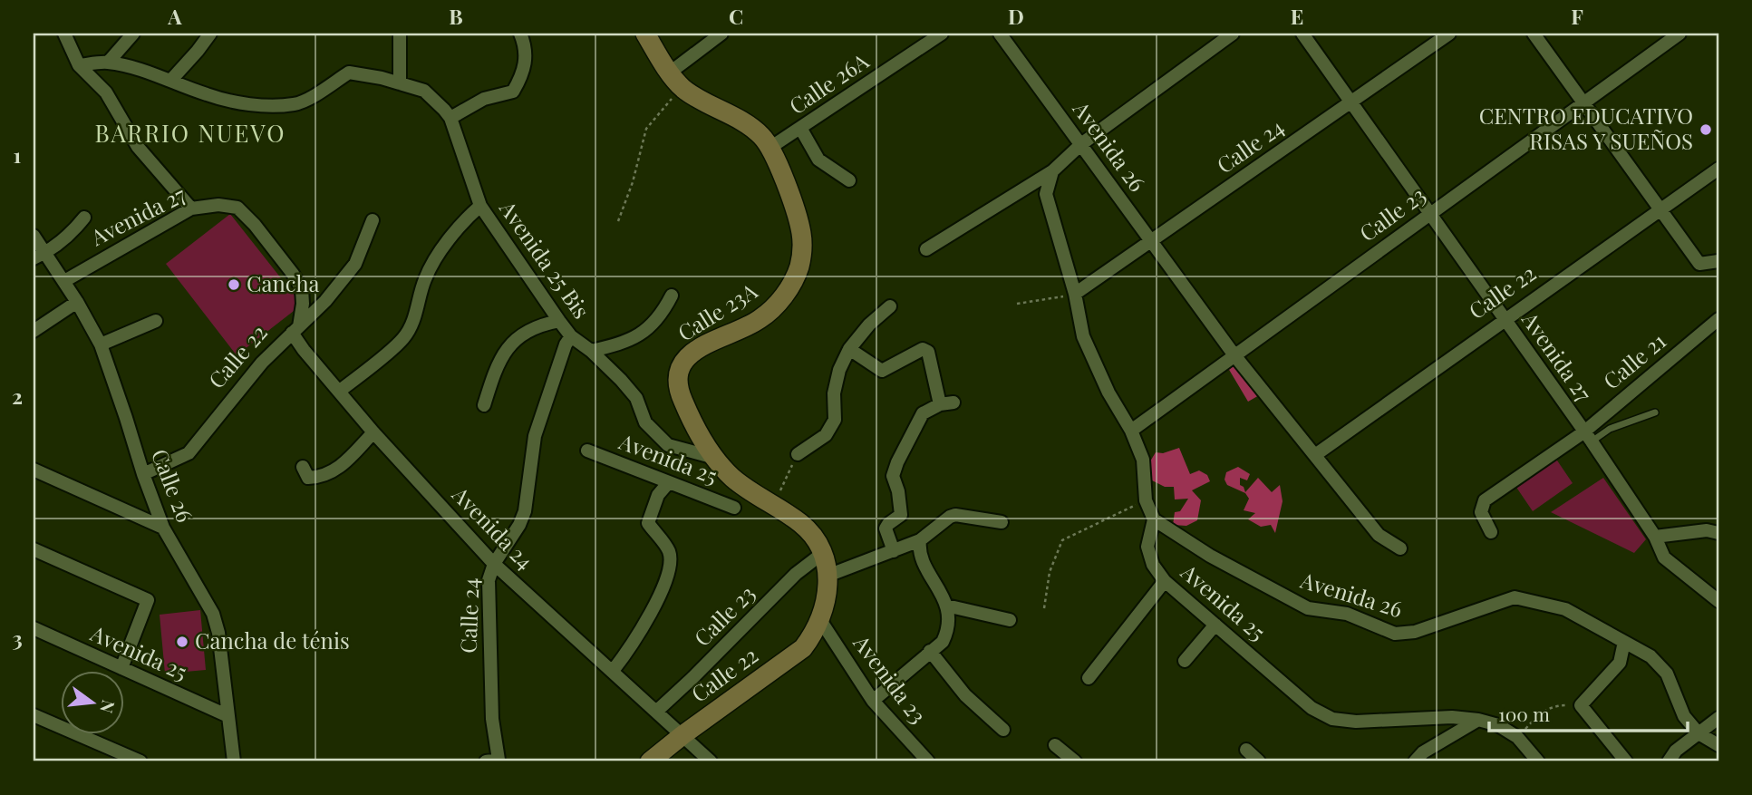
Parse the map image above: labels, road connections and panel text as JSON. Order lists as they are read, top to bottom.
{
  "streets": {
    "main road": ["Calle 22", "Calle 23A"],
    "street": [
      "Calle 26A",
      "Avenida 26",
      "Calle 24",
      "Calle 23",
      "Avenida 27",
      "Avenida 25 Bis",
      "Calle 21",
      "Avenida 25",
      "Calle 26",
      "Avenida 24",
      "Avenida 23"
    ]
  },
  "crossings": [
    ["Calle 26A", "Calle 23A"],
    ["Avenida 26", "Calle 24"],
    ["Avenida 26", "Calle 23"],
    ["Avenida 26", "Calle 22"],
    ["Avenida 26", "Avenida 25"],
    ["Calle 24", "Avenida 27"],
    ["Calle 24", "Avenida 25 Bis"],
    ["Calle 24", "Avenida 24"],
    ["Calle 23", "Avenida 27"],
    ["Calle 23", "Calle 23A"],
    ["Calle 23", "Avenida 24"],
    ["Avenida 27", "Calle 22"],
    ["Avenida 27", "Calle 21"],
    ["Avenida 27", "Calle 26"],
    ["Avenida 27", "Avenida 24"],
    ["Avenida 25 Bis", "Calle 23A"],
    ["Calle 22", "Calle 23A"],
    ["Calle 22", "Calle 26"],
    ["Calle 22", "Avenida 24"],
    ["Calle 22", "Avenida 23"],
    ["Calle 23A", "Avenida 23"],
    ["Avenida 25", "Calle 26"]
  ],
  "districts": ["BARRIO NUEVO"],
  "places": ["CENTRO EDUCATIVO RISAS Y SUEÑOS", "Cancha", "Cancha de ténis"],
  "scale_bar": "100 m",
  "north": "right",
  "grid": {
    "columns": [
      "A",
      "B",
      "C",
      "D",
      "E",
      "F"
    ],
    "rows": ["1", "2", "3"]
  }
}
